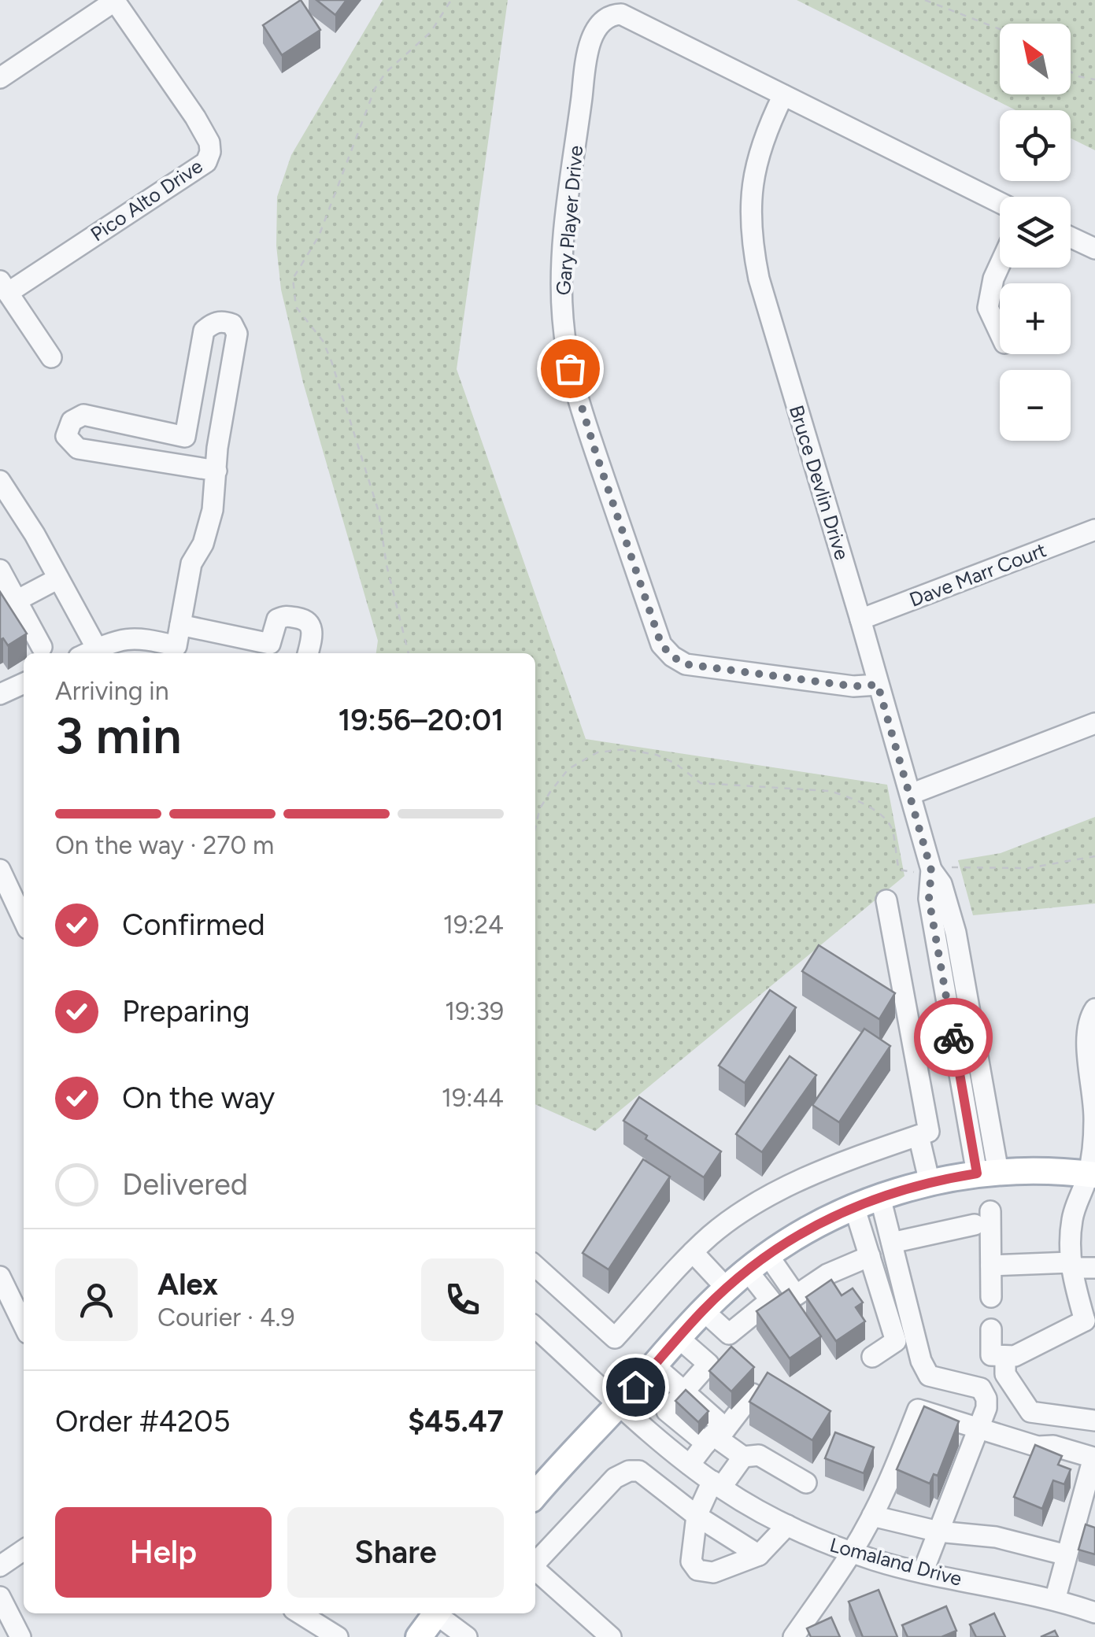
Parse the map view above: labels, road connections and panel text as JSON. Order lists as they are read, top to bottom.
{
  "streets": {
    "street": [
      "Pico Alto Drive",
      "Gary Player Drive",
      "Bruce Devlin Drive",
      "Dave Marr Court",
      "Lomaland Drive"
    ]
  },
  "crossings": [
    ["Gary Player Drive", "Bruce Devlin Drive"],
    ["Bruce Devlin Drive", "Dave Marr Court"]
  ],
  "north": "top left",
  "page": {
    "map_buttons": ["+", "−"],
    "heading": ["3 min", "Arriving in", "19:56–20:01"],
    "panel": [
      "Alex",
      "Courier · 4.9",
      "Order #4205",
      "$45.47"
    ],
    "bar": "On the way · 270 m",
    "list": [
      ["Confirmed", "19:24"],
      ["Preparing", "19:39"],
      ["On the way", "19:44"],
      "Delivered"
    ],
    "buttons": ["Help", "Share"]
  }
}
